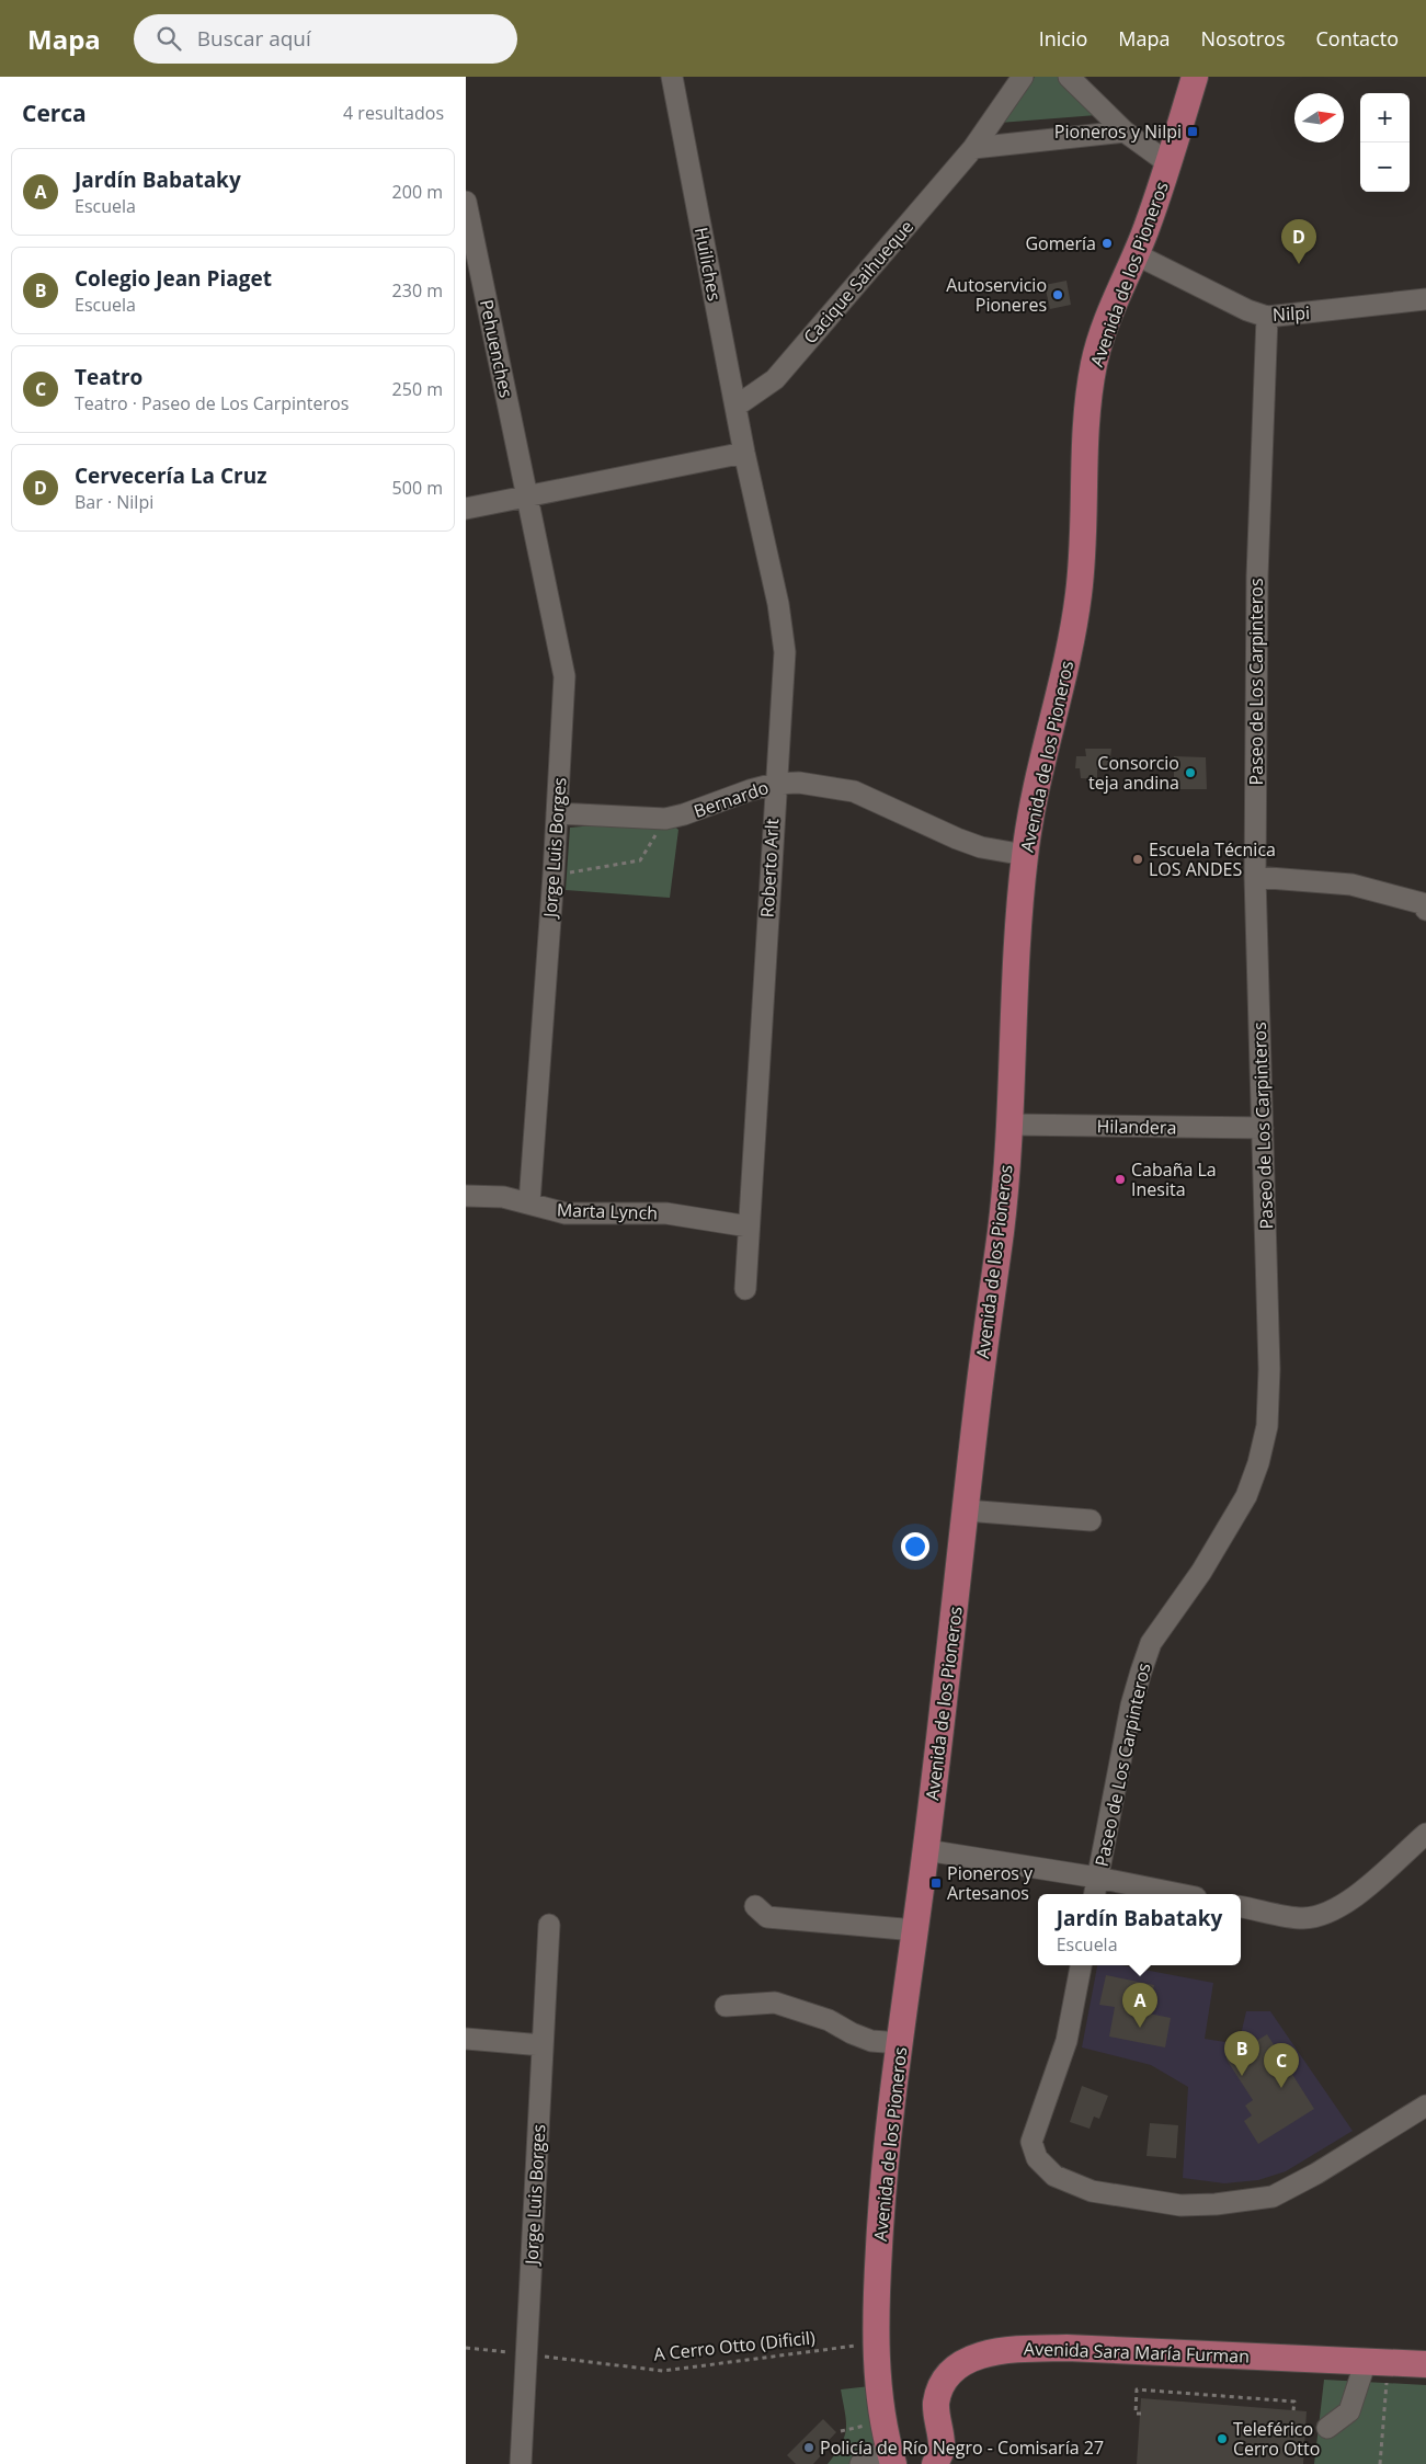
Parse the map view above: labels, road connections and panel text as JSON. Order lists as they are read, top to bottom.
{
  "streets": {
    "main road": ["Avenida de los Pioneros", "Avenida Sara María Furman"],
    "street": [
      "Huiliches",
      "Cacique Saihueque",
      "Nilpi",
      "Pehuenches",
      "Paseo de Los Carpinteros",
      "Bernardo",
      "Jorge Luis Borges",
      "Roberto Arlt",
      "Hilandera",
      "Marta Lynch"
    ],
    "path": ["A Cerro Otto (Dificil)"]
  },
  "crossings": [
    ["Huiliches", "Cacique Saihueque"],
    ["Huiliches", "Roberto Arlt"],
    ["Avenida de los Pioneros", "Nilpi"],
    ["Avenida de los Pioneros", "Bernardo"],
    ["Avenida de los Pioneros", "Hilandera"],
    ["Avenida de los Pioneros", "A Cerro Otto (Dificil)"],
    ["Nilpi", "Paseo de Los Carpinteros"],
    ["Pehuenches", "Jorge Luis Borges"],
    ["Paseo de Los Carpinteros", "Hilandera"],
    ["Bernardo", "Jorge Luis Borges"],
    ["Bernardo", "Roberto Arlt"],
    ["Jorge Luis Borges", "Marta Lynch"],
    ["Jorge Luis Borges", "A Cerro Otto (Dificil)"],
    ["Roberto Arlt", "Marta Lynch"]
  ],
  "places": {
    "transit": ["Pioneros y Nilpi", "Pioneros y Artesanos"],
    "other": [
      "Gomería",
      "Autoservicio Pioneres",
      "Consorcio teja andina",
      "Escuela Técnica LOS ANDES",
      "Cabaña La Inesita",
      "Teleférico Cerro Otto",
      "Policía de Río Negro - Comisaría 27"
    ]
  },
  "north": "right",
  "page": {
    "header": "Mapa",
    "search": "Buscar aquí",
    "nav": [
      "Inicio",
      "Mapa",
      "Nosotros",
      "Contacto"
    ],
    "heading": ["Cerca", "4 resultados"],
    "map_buttons": ["+", "−"],
    "list": [
      {
        "mark": "A",
        "name": "Jardín Babataky",
        "note": "Escuela",
        "value": "200 m"
      },
      {
        "mark": "B",
        "name": "Colegio Jean Piaget",
        "note": "Escuela",
        "value": "230 m"
      },
      {
        "mark": "C",
        "name": "Teatro",
        "note": "Teatro · Paseo de Los Carpinteros",
        "value": "250 m"
      },
      {
        "mark": "D",
        "name": "Cervecería La Cruz",
        "note": "Bar · Nilpi",
        "value": "500 m"
      }
    ],
    "pins": [
      "D",
      "A",
      "B",
      "C"
    ],
    "popup": ["Jardín Babataky", "Escuela"]
  }
}
